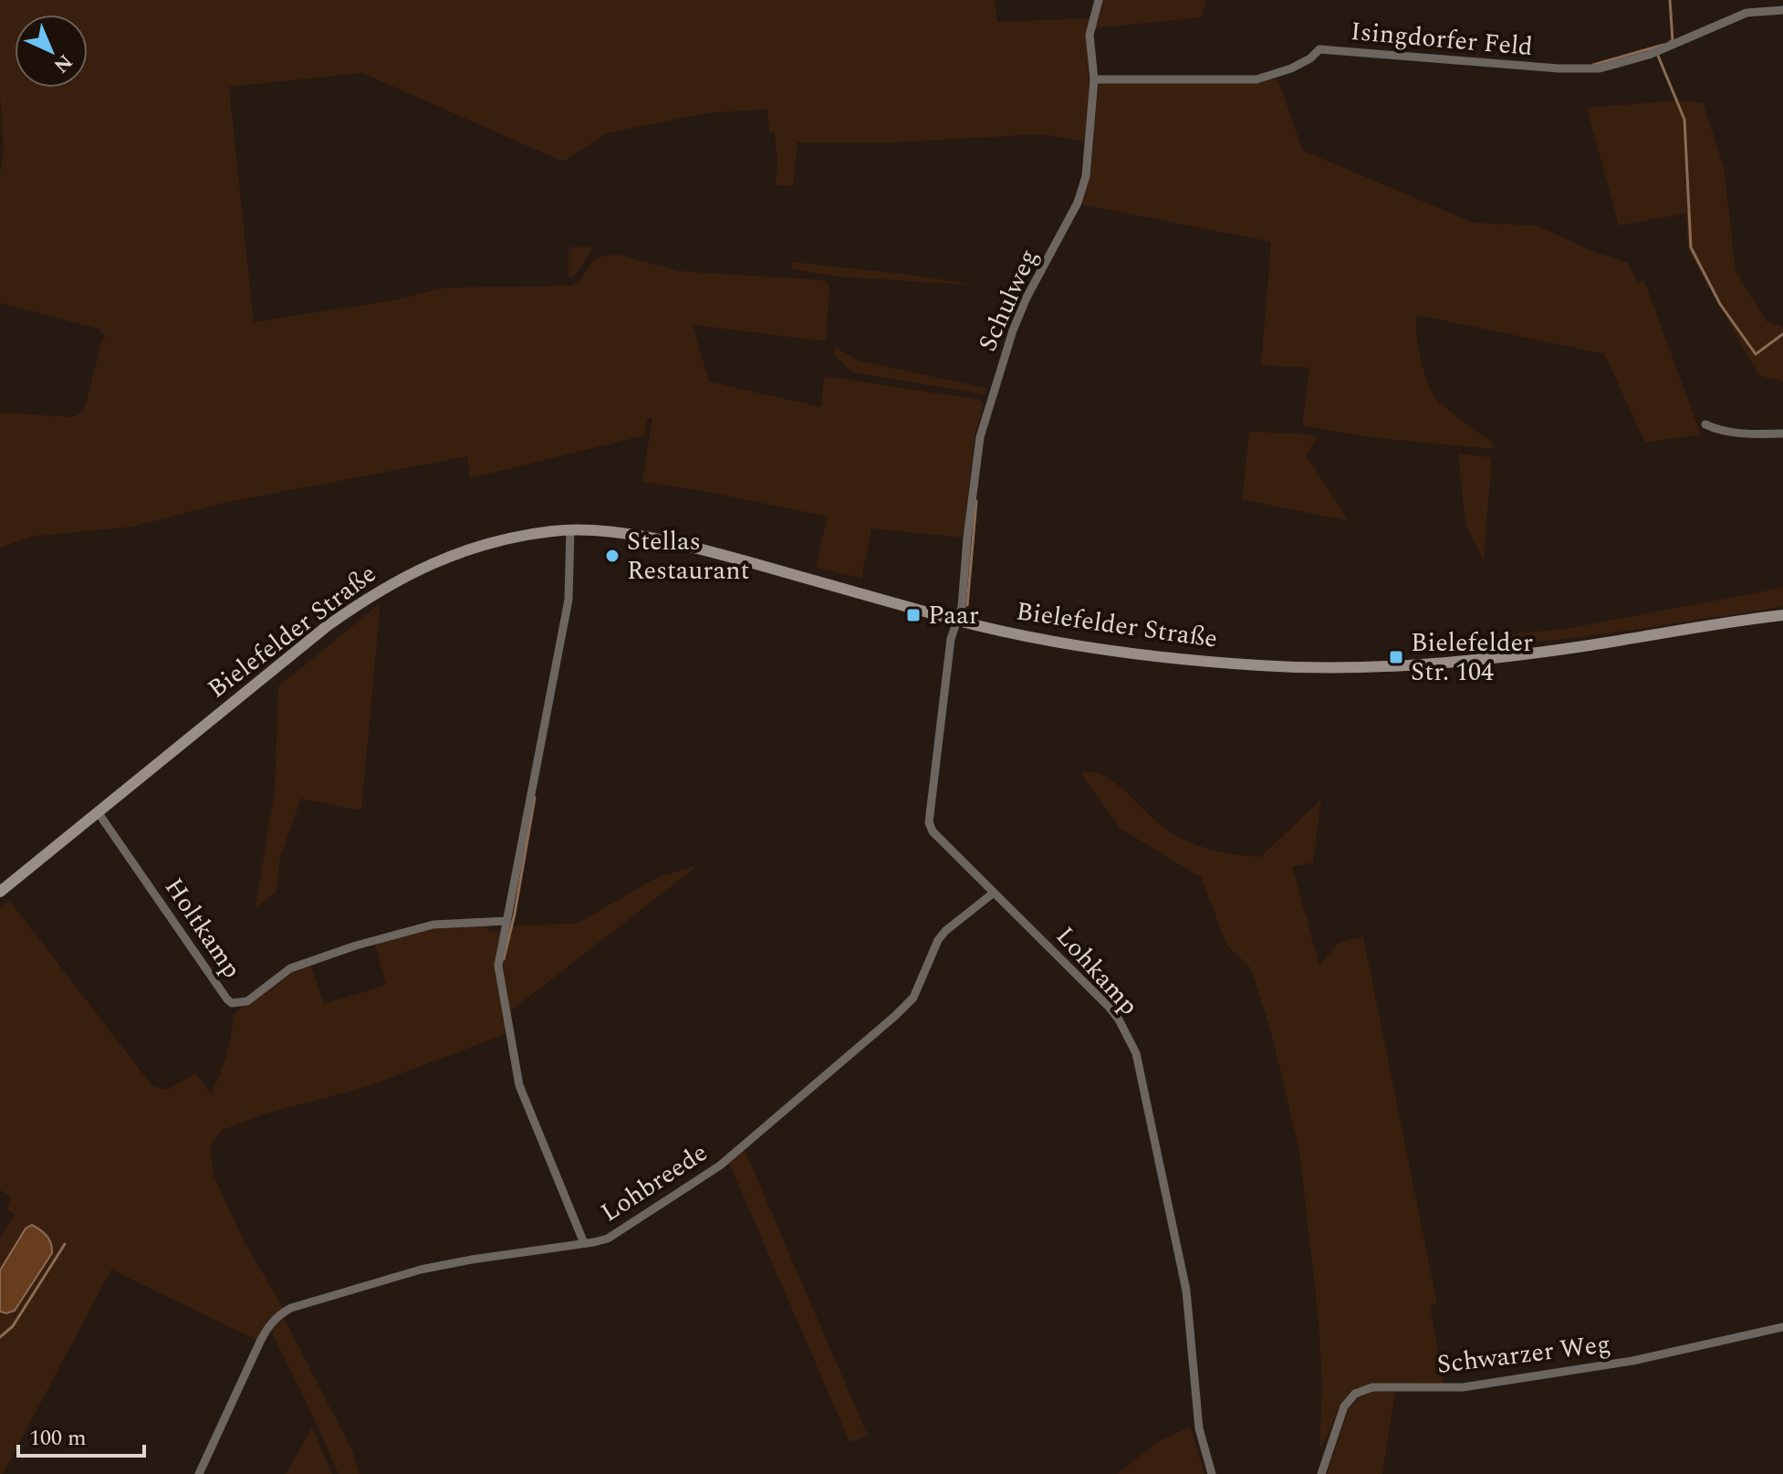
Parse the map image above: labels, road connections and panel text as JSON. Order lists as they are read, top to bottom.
{
  "streets": {
    "main road": ["Bielefelder Straße"],
    "street": [
      "Isingdorfer Feld",
      "Schulweg",
      "Holtkamp",
      "Lohkamp",
      "Lohbreede",
      "Schwarzer Weg"
    ]
  },
  "crossings": [
    ["Isingdorfer Feld", "Schulweg"],
    ["Schulweg", "Bielefelder Straße"],
    ["Schulweg", "Lohkamp"],
    ["Bielefelder Straße", "Holtkamp"],
    ["Bielefelder Straße", "Lohkamp"],
    ["Lohkamp", "Lohbreede"]
  ],
  "places": {
    "other": ["Stellas Restaurant"],
    "transit": ["Paar", "Bielefelder Str. 104"]
  },
  "scale_bar": "100 m",
  "north": "bottom right"
}
